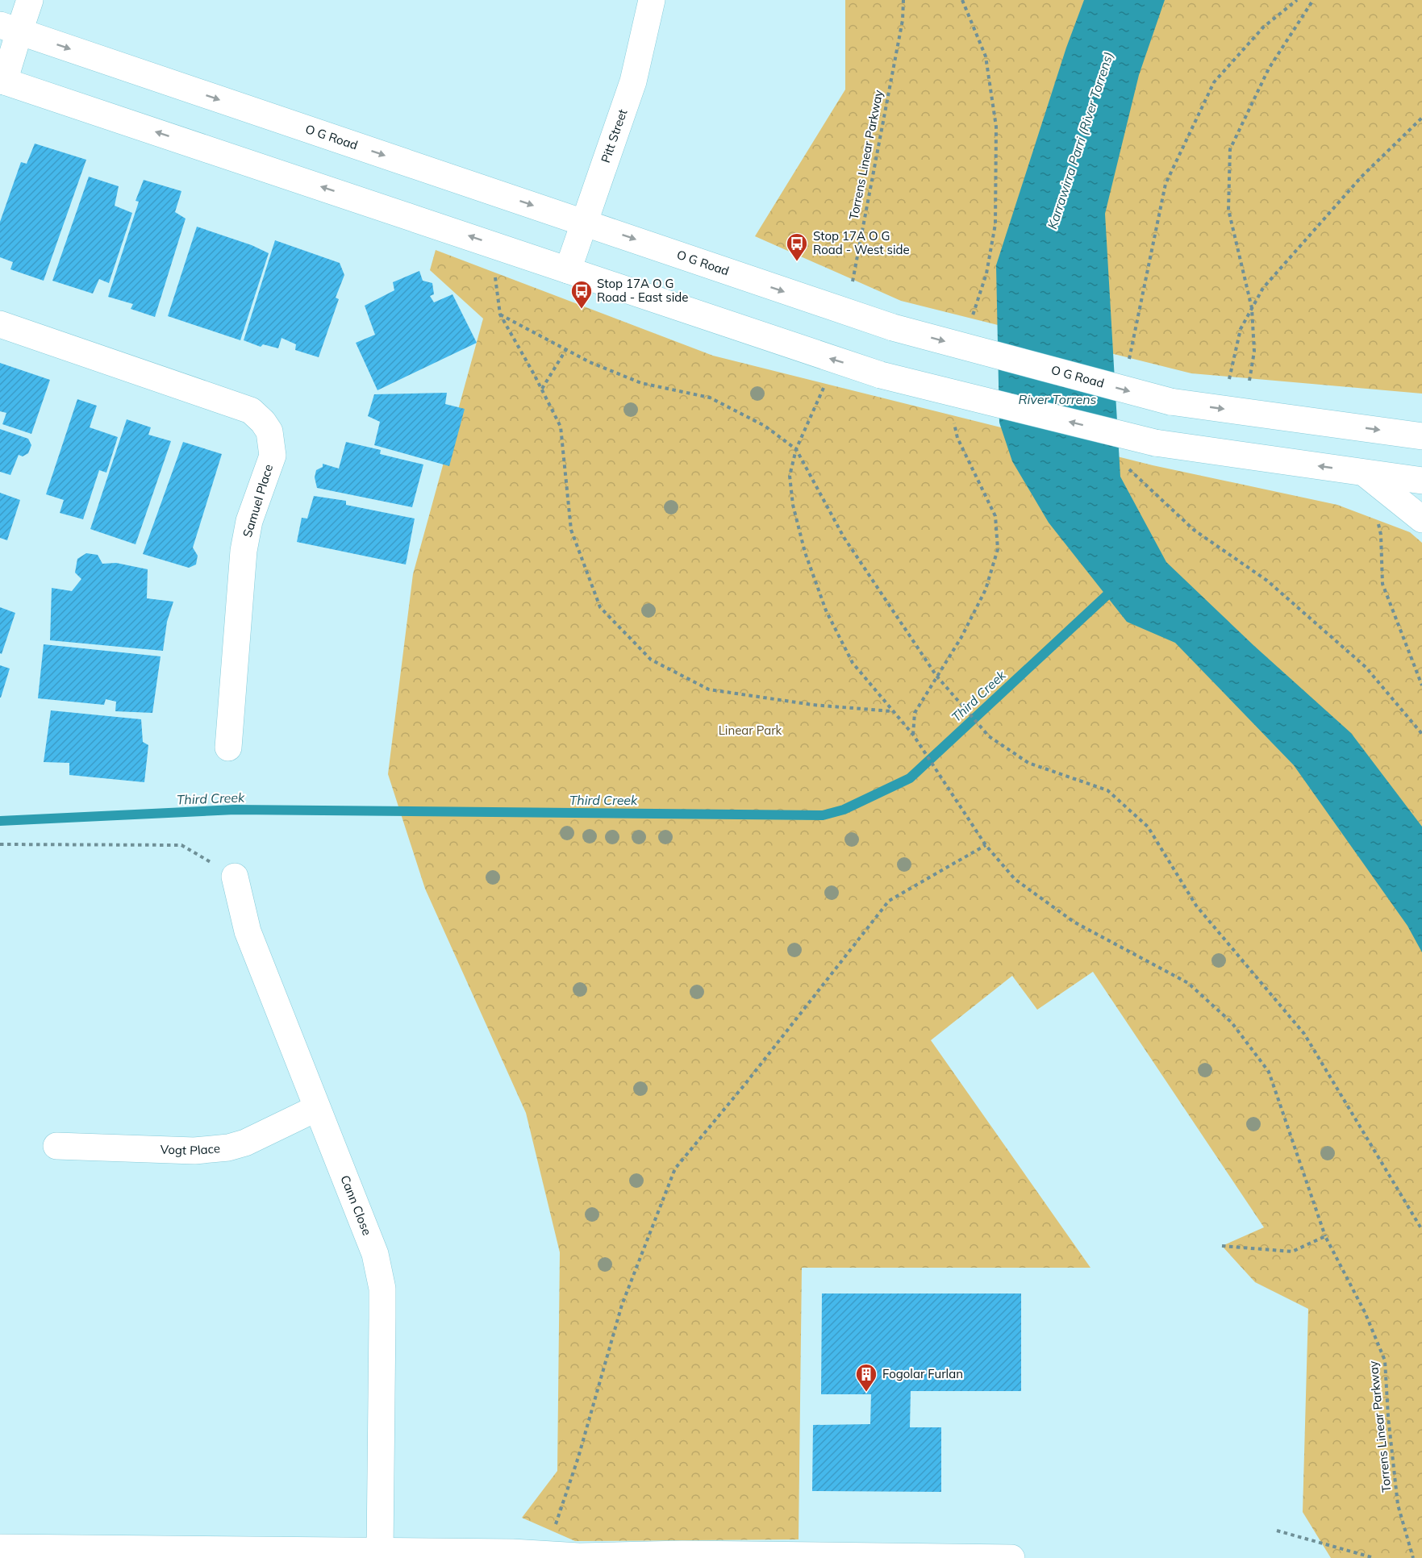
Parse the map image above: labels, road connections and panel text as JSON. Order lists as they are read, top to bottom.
{
  "streets": {
    "main road": [
      "Pitt Street",
      "O G Road",
      "Samuel Place",
      "Vogt Place",
      "Cann Close"
    ],
    "path": ["Torrens Linear Parkway"]
  },
  "crossings": [
    ["Pitt Street", "O G Road"],
    ["O G Road", "Torrens Linear Parkway"],
    ["Vogt Place", "Cann Close"]
  ],
  "water": ["Karrawirra Parri (River Torrens)", "River Torrens", "Third Creek"],
  "parks": ["Linear Park"],
  "places": {
    "bus stop": ["Stop 17A O G Road - West side", "Stop 17A O G Road - East side"],
    "building": ["Fogolar Furlan"]
  }
}
